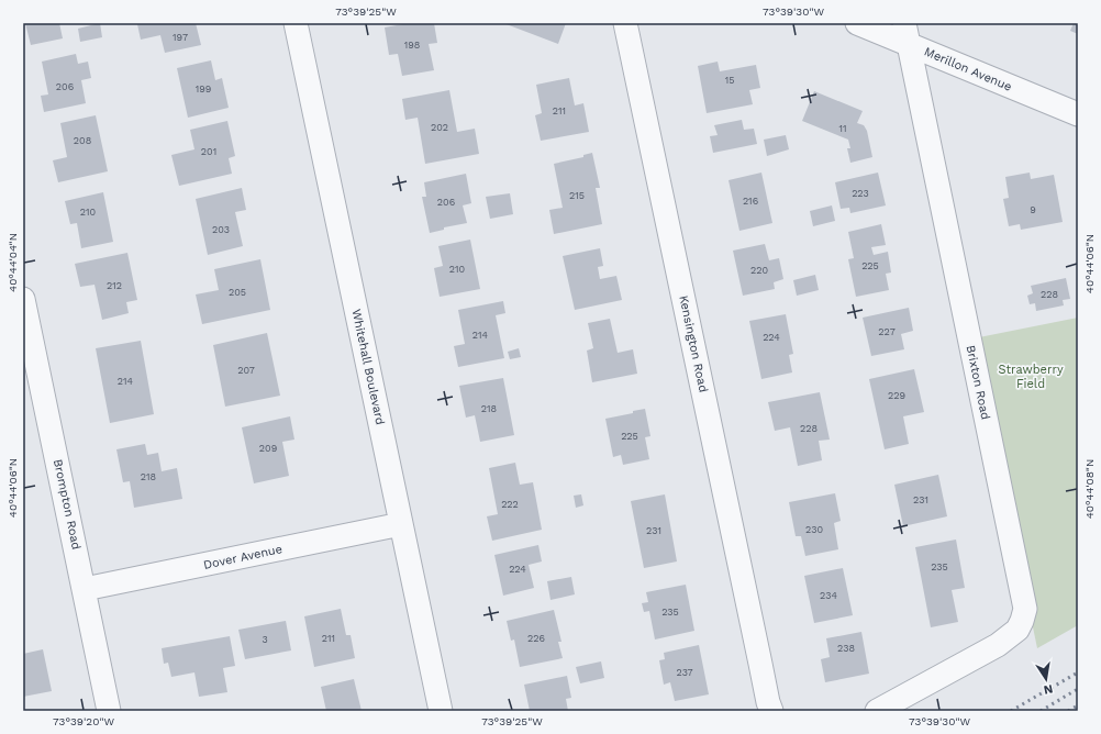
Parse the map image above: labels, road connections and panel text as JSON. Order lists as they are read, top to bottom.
{
  "streets": {
    "street": [
      "Merillon Avenue",
      "Kensington Road",
      "Whitehall Boulevard",
      "Brixton Road",
      "Brompton Road",
      "Dover Avenue"
    ]
  },
  "crossings": [
    ["Merillon Avenue", "Brixton Road"],
    ["Whitehall Boulevard", "Dover Avenue"],
    ["Brompton Road", "Dover Avenue"]
  ],
  "parks": ["Strawberry Field"],
  "house_numbers": [
    "197",
    "198",
    "15",
    "206",
    "199",
    "211",
    "202",
    "11",
    "208",
    "201",
    "223",
    "215",
    "216",
    "206",
    "9",
    "210",
    "203",
    "225",
    "210",
    "220",
    "212",
    "205",
    "228",
    "227",
    "214",
    "224",
    "207",
    "214",
    "229",
    "218",
    "228",
    "225",
    "209",
    "218",
    "231",
    "222",
    "230",
    "231",
    "235",
    "224",
    "234",
    "235",
    "211",
    "226",
    "3",
    "238",
    "237"
  ],
  "north": "bottom",
  "coordinates": [
    "73°39'25\"W",
    "73°39'30\"W",
    "40°44'04\"N",
    "40°44'06\"N",
    "40°44'08\"N",
    "73°39'20\"W"
  ]
}
